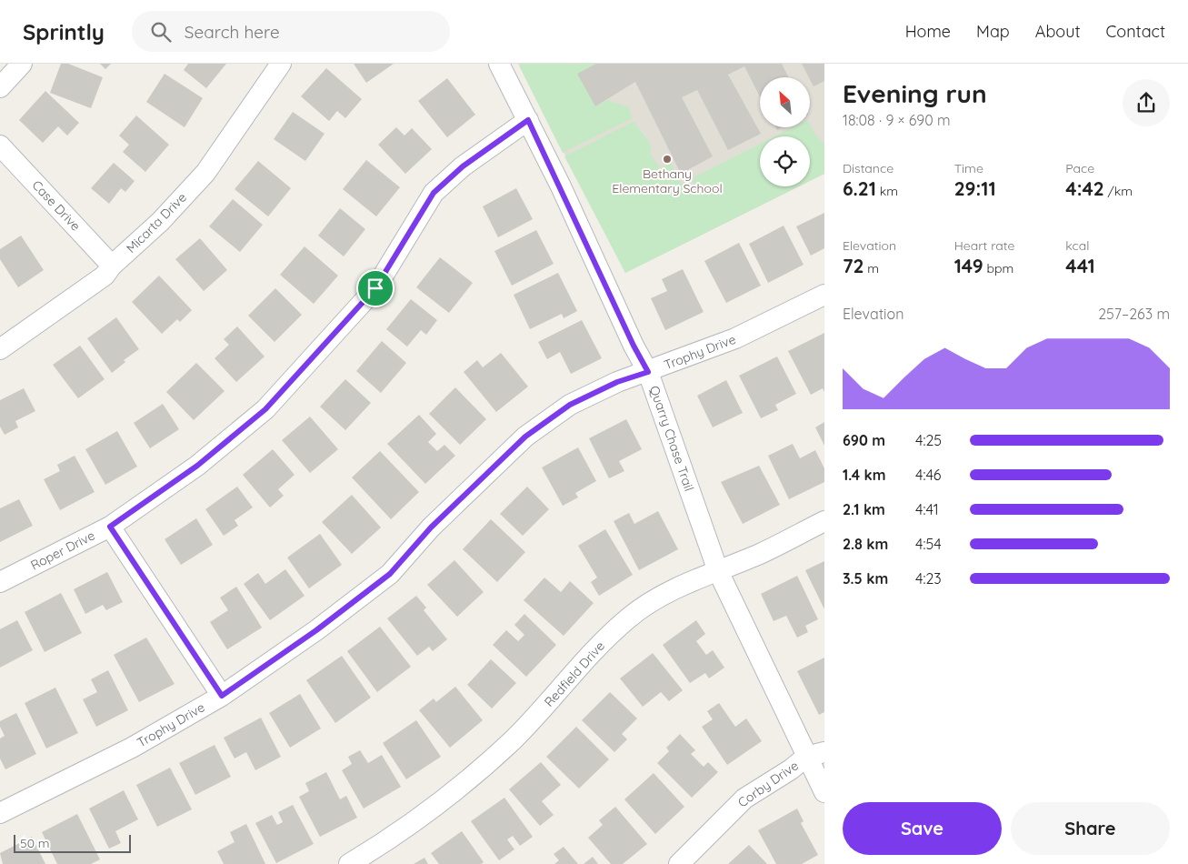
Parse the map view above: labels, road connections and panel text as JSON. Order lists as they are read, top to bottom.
{
  "streets": {
    "street": [
      "Case Drive",
      "Micarta Drive",
      "Trophy Drive",
      "Quarry Chase Trail",
      "Roper Drive",
      "Redfield Drive",
      "Corby Drive"
    ]
  },
  "crossings": [
    ["Case Drive", "Micarta Drive"],
    ["Trophy Drive", "Quarry Chase Trail"],
    ["Quarry Chase Trail", "Roper Drive"],
    ["Quarry Chase Trail", "Redfield Drive"],
    ["Quarry Chase Trail", "Corby Drive"]
  ],
  "places": ["Bethany Elementary School"],
  "scale_bar": "50 m",
  "north": "top left",
  "page": {
    "header": "Sprintly",
    "search": "Search here",
    "nav": [
      "Home",
      "Map",
      "About",
      "Contact"
    ],
    "heading": ["Evening run", "18:08 · 9 × 690 m"],
    "stats": [
      ["Distance", "6.21 km"],
      ["Time", "29:11"],
      ["Pace", "4:42 /km"],
      ["Elevation", "72 m"],
      ["Heart rate", "149 bpm"],
      ["kcal", "441"]
    ],
    "chart": ["Elevation", "257–263 m"],
    "list": [
      {
        "name": "690 m",
        "note": "4:25"
      },
      {
        "name": "1.4 km",
        "note": "4:46"
      },
      {
        "name": "2.1 km",
        "note": "4:41"
      },
      {
        "name": "2.8 km",
        "note": "4:54"
      },
      {
        "name": "3.5 km",
        "note": "4:23"
      }
    ],
    "buttons": ["Save", "Share"],
    "scale": "50 m"
  }
}
